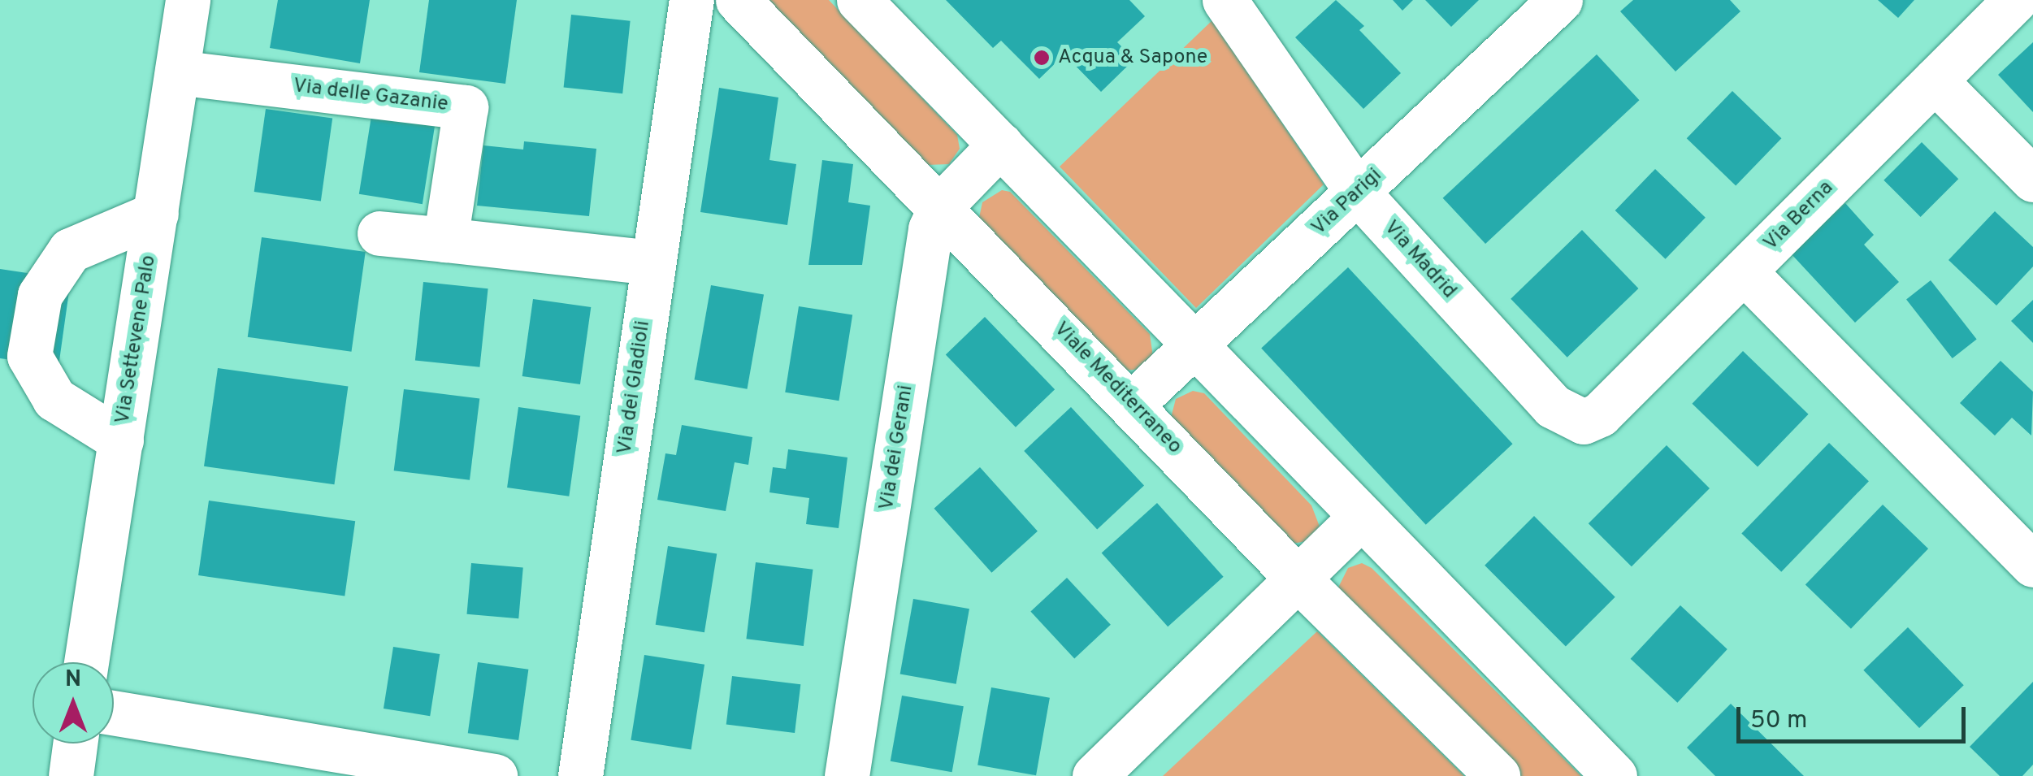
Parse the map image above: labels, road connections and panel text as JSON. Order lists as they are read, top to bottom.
{
  "streets": {
    "street": [
      "Via delle Gazanie",
      "Via Parigi",
      "Via Berna",
      "Via Madrid",
      "Via Settevene Palo",
      "Via dei Gladioli",
      "Viale Mediterraneo",
      "Via dei Gerani"
    ]
  },
  "crossings": [
    ["Via delle Gazanie", "Via Settevene Palo"],
    ["Via Parigi", "Via Madrid"],
    ["Via Parigi", "Viale Mediterraneo"],
    ["Via Berna", "Via Madrid"],
    ["Viale Mediterraneo", "Via dei Gerani"]
  ],
  "places": ["Acqua & Sapone"],
  "scale_bar": "50 m",
  "north": "top"
}
